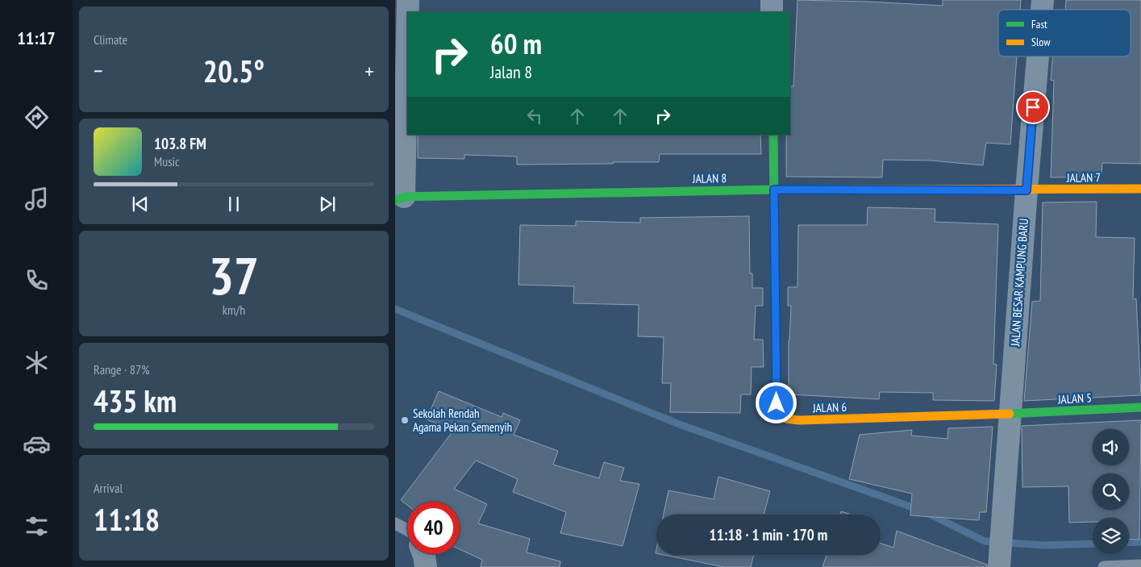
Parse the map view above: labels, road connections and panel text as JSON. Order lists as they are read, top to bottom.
{
  "streets": {
    "street": [
      "JALAN 7",
      "JALAN 8",
      "JALAN BESAR KAMPUNG BARU",
      "JALAN 5",
      "JALAN 6"
    ]
  },
  "crossings": [
    ["JALAN 7", "JALAN 8"],
    ["JALAN 7", "JALAN BESAR KAMPUNG BARU"],
    ["JALAN 8", "JALAN BESAR KAMPUNG BARU"],
    ["JALAN 8", "JALAN 6"],
    ["JALAN BESAR KAMPUNG BARU", "JALAN 5"],
    ["JALAN BESAR KAMPUNG BARU", "JALAN 6"],
    ["JALAN 5", "JALAN 6"]
  ],
  "places": ["Sekolah Rendah Agama Pekan Semenyih"],
  "legend": ["Fast", "Slow"],
  "page": {
    "tabs": "11:17",
    "tile": [
      "Climate",
      ["37", "km/h"],
      ["Range · 87%", "435 km"],
      ["Arrival", "11:18"]
    ],
    "turn": ["60 m", "Jalan 8"],
    "heat": ["−", "20.5°", "+"],
    "song": ["103.8 FM", "Music"],
    "limit": "40",
    "trip": "11:18 · 1 min · 170 m"
  }
}
